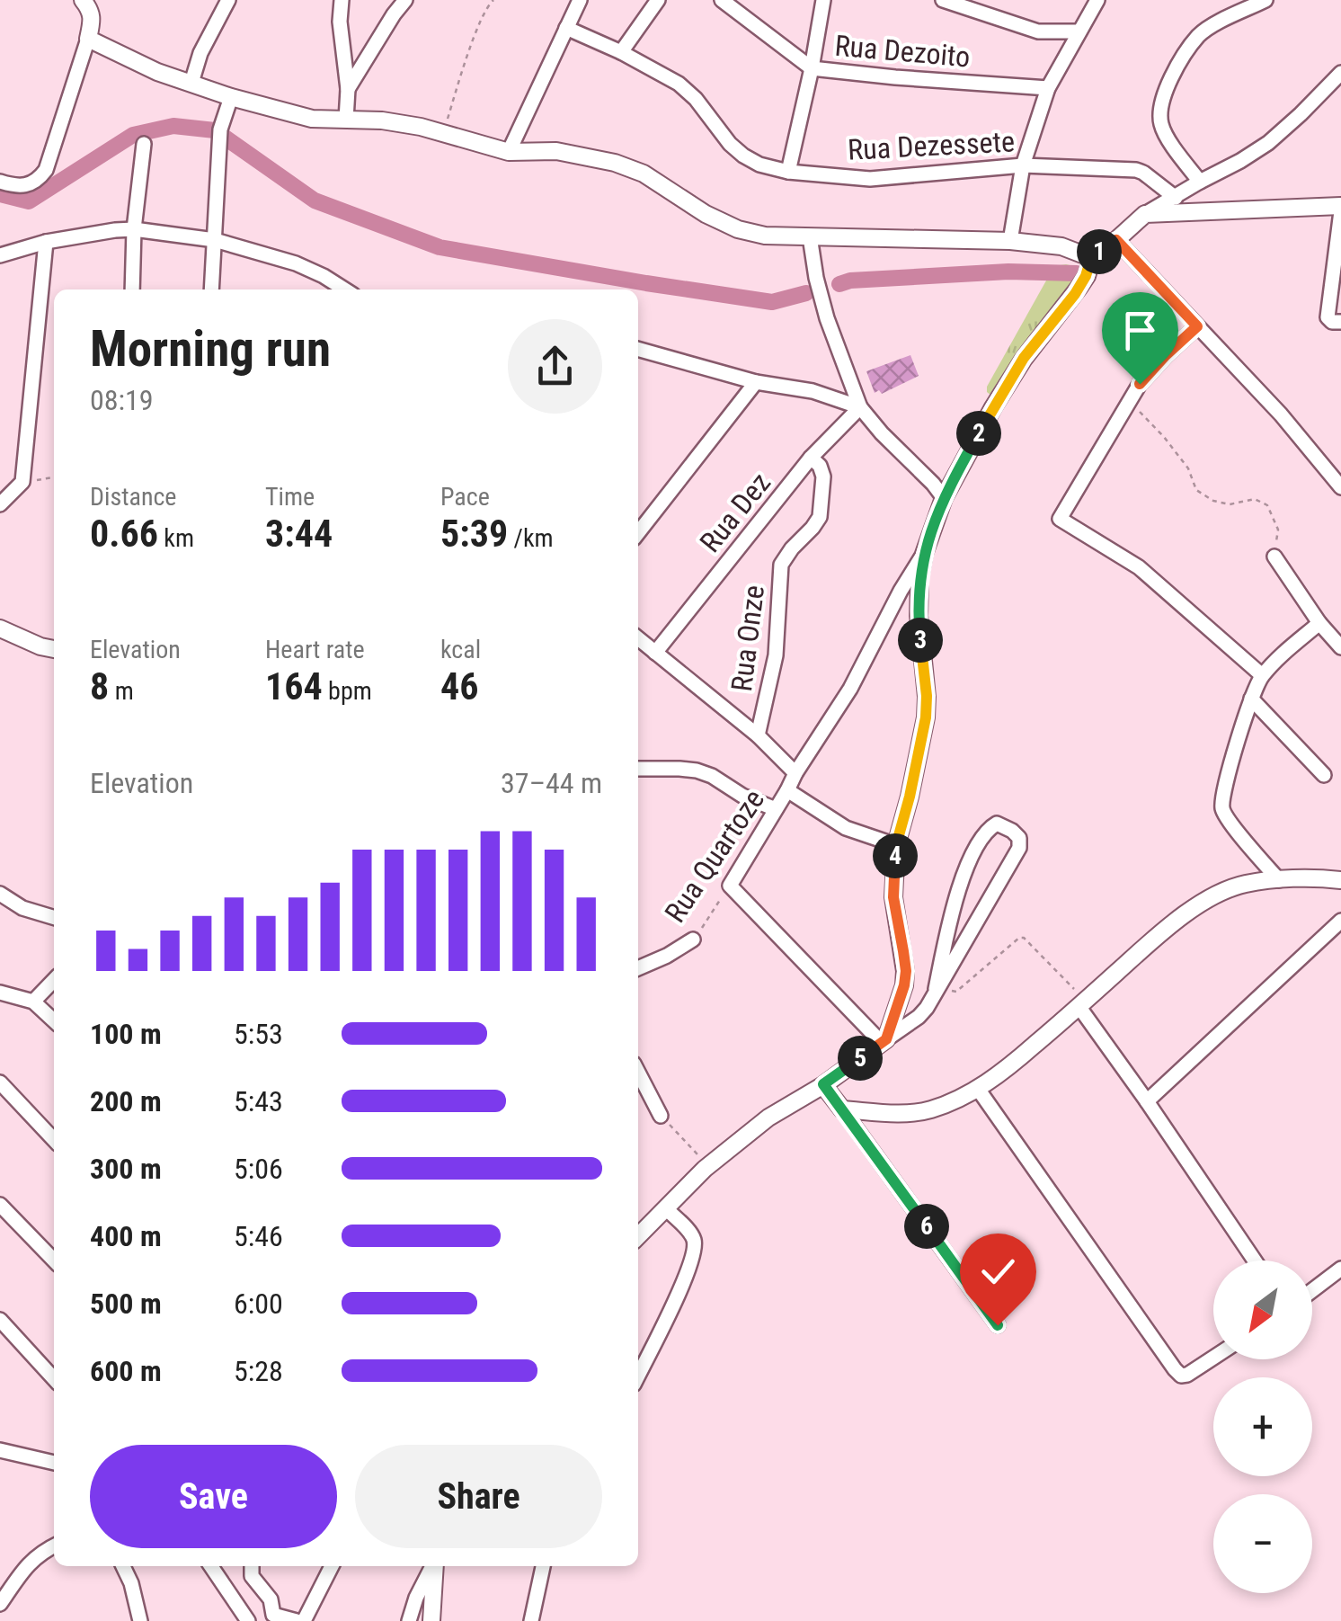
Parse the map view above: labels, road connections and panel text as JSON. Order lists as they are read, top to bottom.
{
  "streets": {
    "street": [
      "Rua Dezoito",
      "Rua Dezessete",
      "Rua Dez",
      "Rua Onze",
      "Rua Quartoze"
    ]
  },
  "crossings": [
    ["Rua Dez", "Rua Onze"]
  ],
  "north": "bottom left",
  "page": {
    "pins": [
      "1",
      "2",
      "3",
      "4",
      "5",
      "6"
    ],
    "heading": ["Morning run", "08:19"],
    "stats": [
      ["Distance", "0.66 km"],
      ["Time", "3:44"],
      ["Pace", "5:39 /km"],
      ["Elevation", "8 m"],
      ["Heart rate", "164 bpm"],
      ["kcal", "46"]
    ],
    "chart": ["Elevation", "37–44 m"],
    "list": [
      {
        "name": "100 m",
        "note": "5:53"
      },
      {
        "name": "200 m",
        "note": "5:43"
      },
      {
        "name": "300 m",
        "note": "5:06"
      },
      {
        "name": "400 m",
        "note": "5:46"
      },
      {
        "name": "500 m",
        "note": "6:00"
      },
      {
        "name": "600 m",
        "note": "5:28"
      }
    ],
    "map_buttons": ["+", "−"],
    "buttons": ["Save", "Share"]
  }
}
